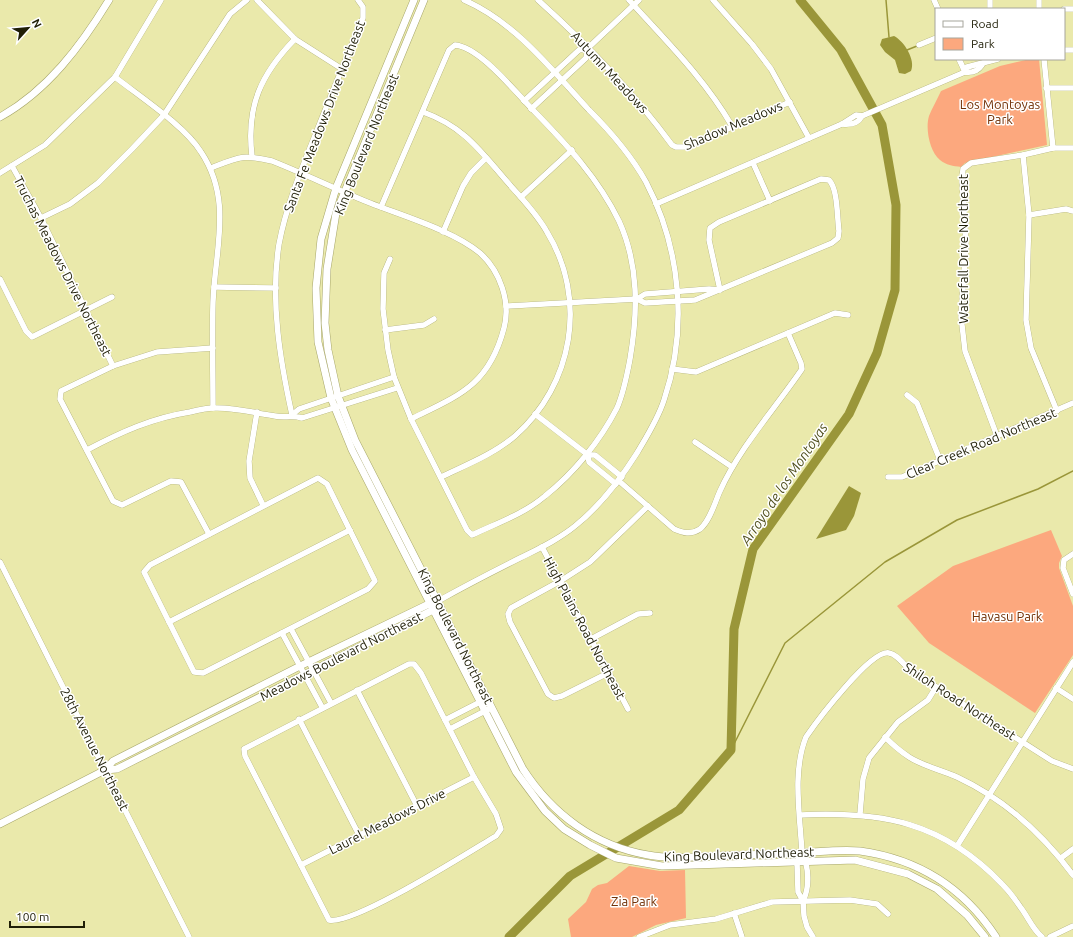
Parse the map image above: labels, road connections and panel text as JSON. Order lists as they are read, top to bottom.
{
  "streets": {
    "street": [
      "Autumn Meadows",
      "Santa Fe Meadows Drive Northeast",
      "Shadow Meadows",
      "King Boulevard Northeast",
      "Waterfall Drive Northeast",
      "Truchas Meadows Drive Northeast",
      "Clear Creek Road Northeast",
      "High Plains Road Northeast",
      "Meadows Boulevard Northeast",
      "Shiloh Road Northeast",
      "28th Avenue Northeast",
      "Laurel Meadows Drive"
    ]
  },
  "crossings": [
    ["Autumn Meadows", "Shadow Meadows"],
    ["King Boulevard Northeast", "Meadows Boulevard Northeast"],
    ["King Boulevard Northeast", "Shiloh Road Northeast"],
    ["Waterfall Drive Northeast", "Clear Creek Road Northeast"],
    ["Meadows Boulevard Northeast", "28th Avenue Northeast"]
  ],
  "water": ["Arroyo de los Montoyas"],
  "parks": ["Los Montoyas Park", "Havasu Park", "Zia Park"],
  "legend": ["Road", "Park"],
  "scale_bar": "100 m",
  "north": "top right"
}
